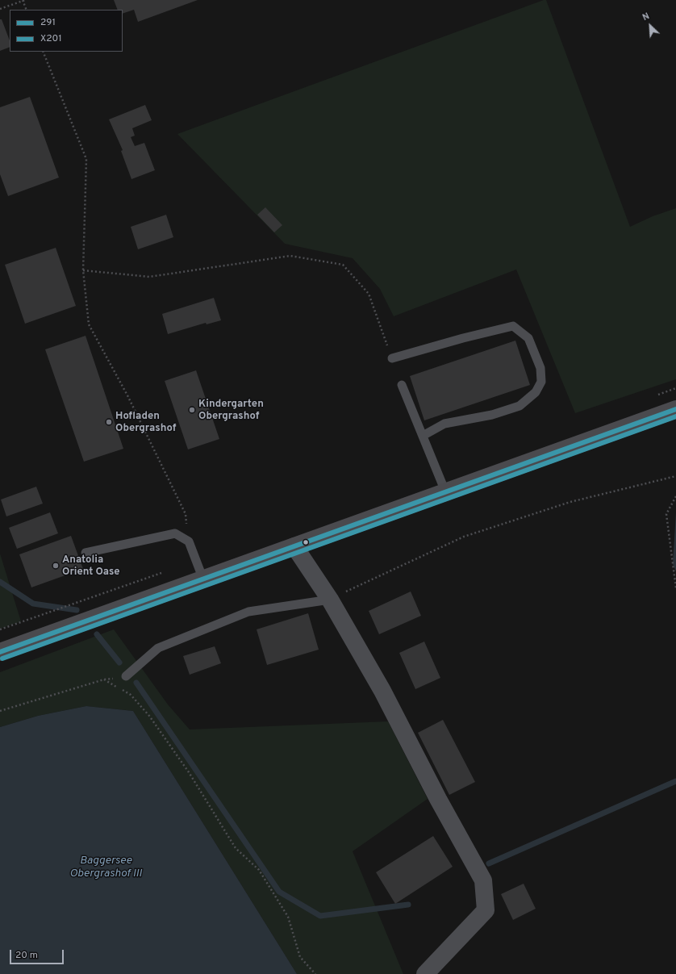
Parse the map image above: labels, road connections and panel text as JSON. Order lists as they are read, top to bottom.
{
  "water": ["Baggersee Obergrashof III"],
  "places": ["Kindergarten Obergrashof", "Hofladen Obergrashof", "Anatolia Orient Oase"],
  "lines": ["transit line 291", "transit line X201"],
  "legend": ["291", "X201"],
  "scale_bar": "20 m",
  "north": "top left"
}
